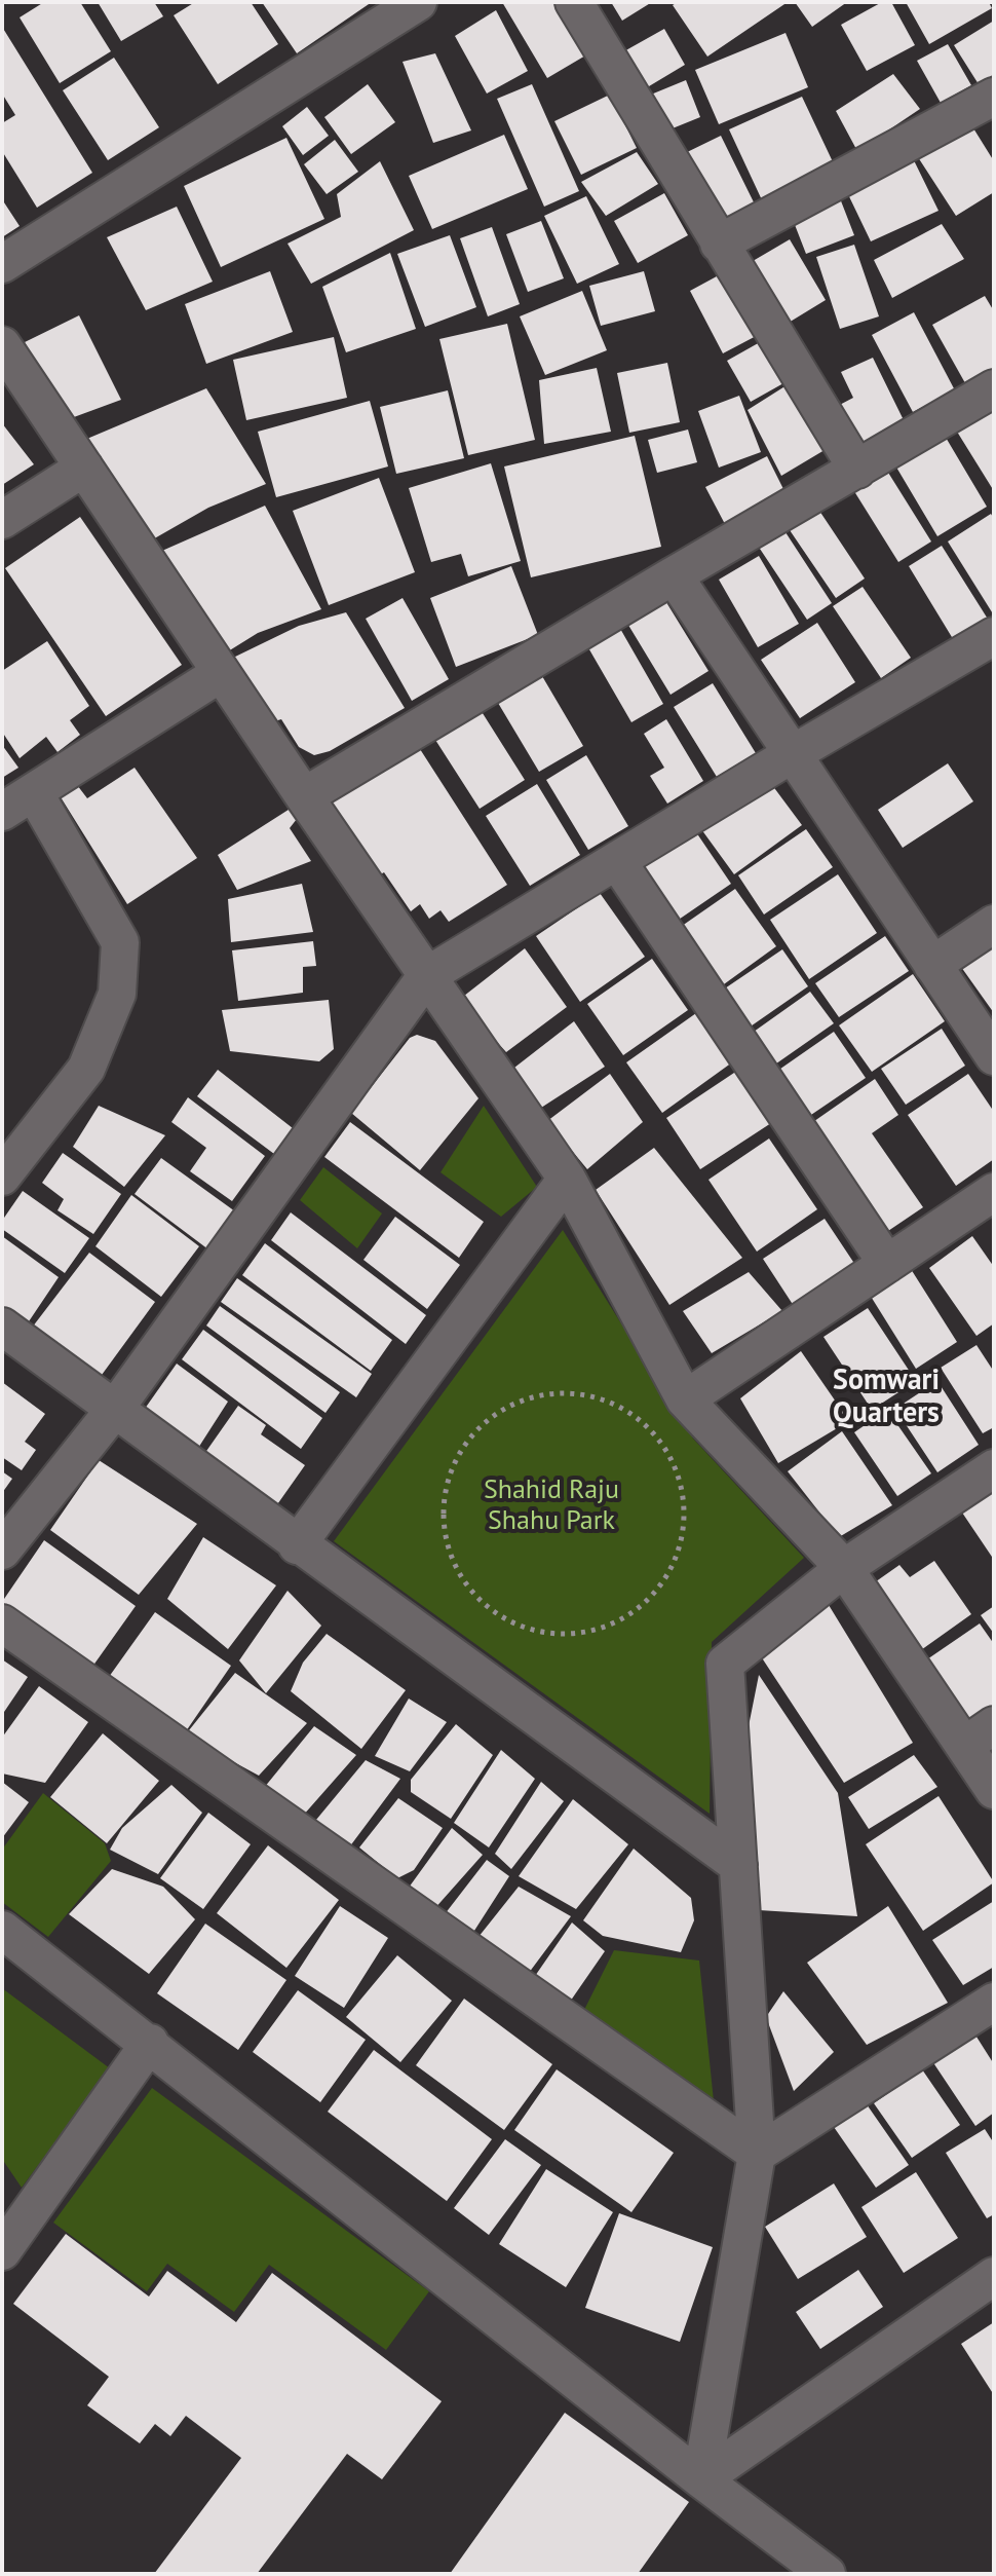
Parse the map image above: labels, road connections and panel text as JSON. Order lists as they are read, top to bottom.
{
  "districts": ["Somwari Quarters"],
  "parks": ["Shahid Raju Shahu Park"]
}
